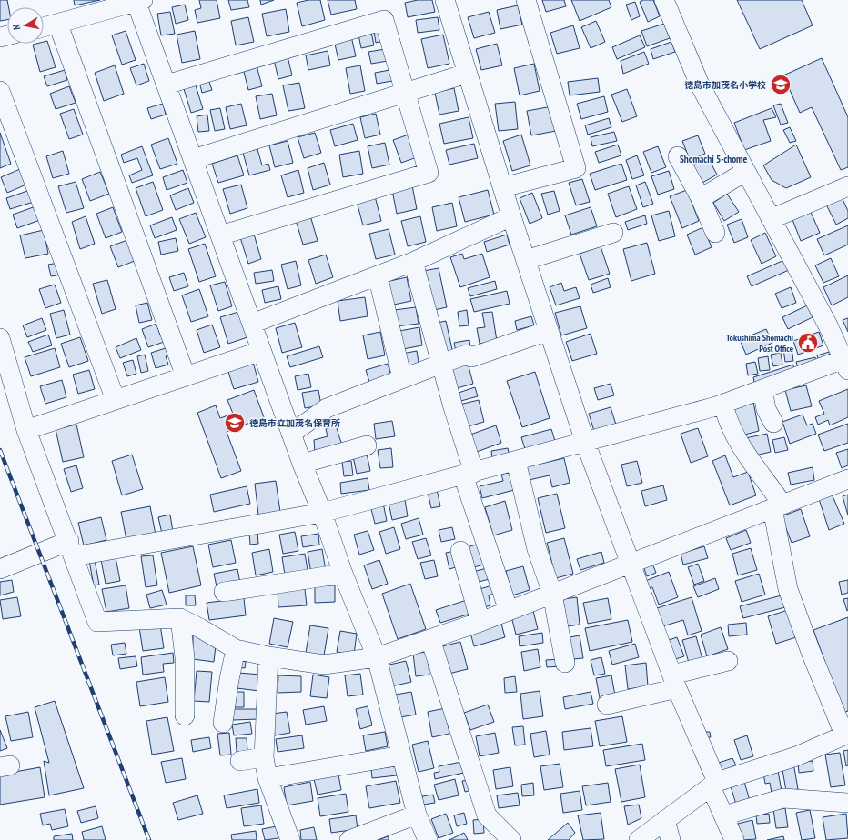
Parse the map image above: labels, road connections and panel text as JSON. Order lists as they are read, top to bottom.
{
  "districts": ["Shomachi 5-chome"],
  "places": {
    "school or university": ["徳島市加茂名小学校", "徳島市立加茂名保育所"],
    "public building": ["Tokushima Shomachi Post Office"]
  },
  "north": "left"
}
